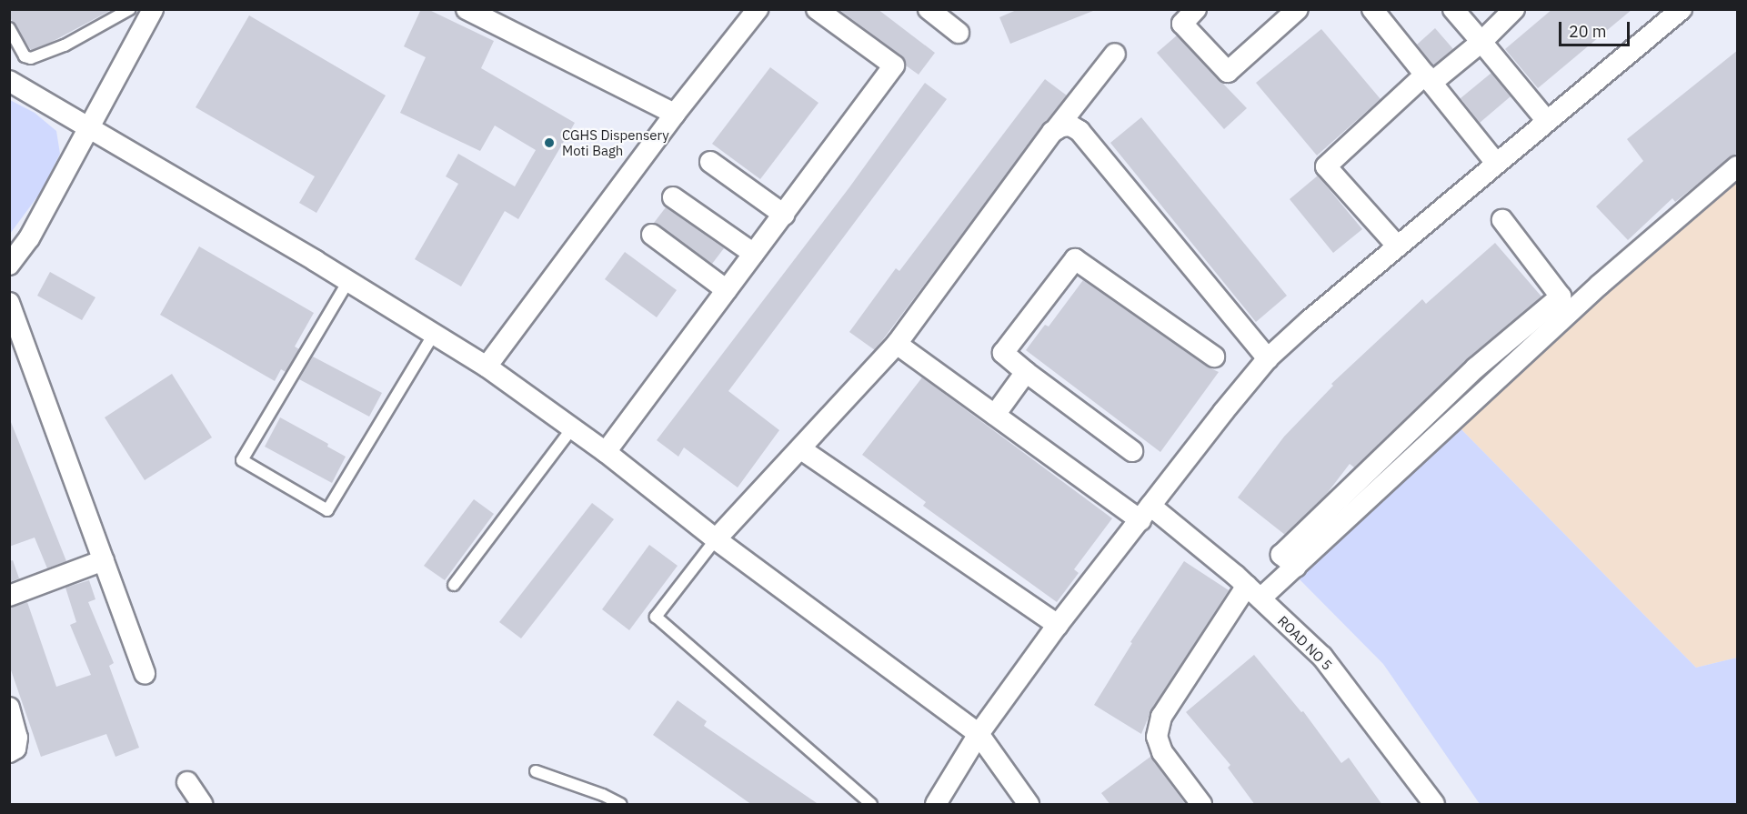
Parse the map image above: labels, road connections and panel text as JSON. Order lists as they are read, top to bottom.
{
  "streets": {
    "street": ["ROAD NO 5"]
  },
  "places": ["CGHS Dispensery Moti Bagh"],
  "scale_bar": "20 m"
}
